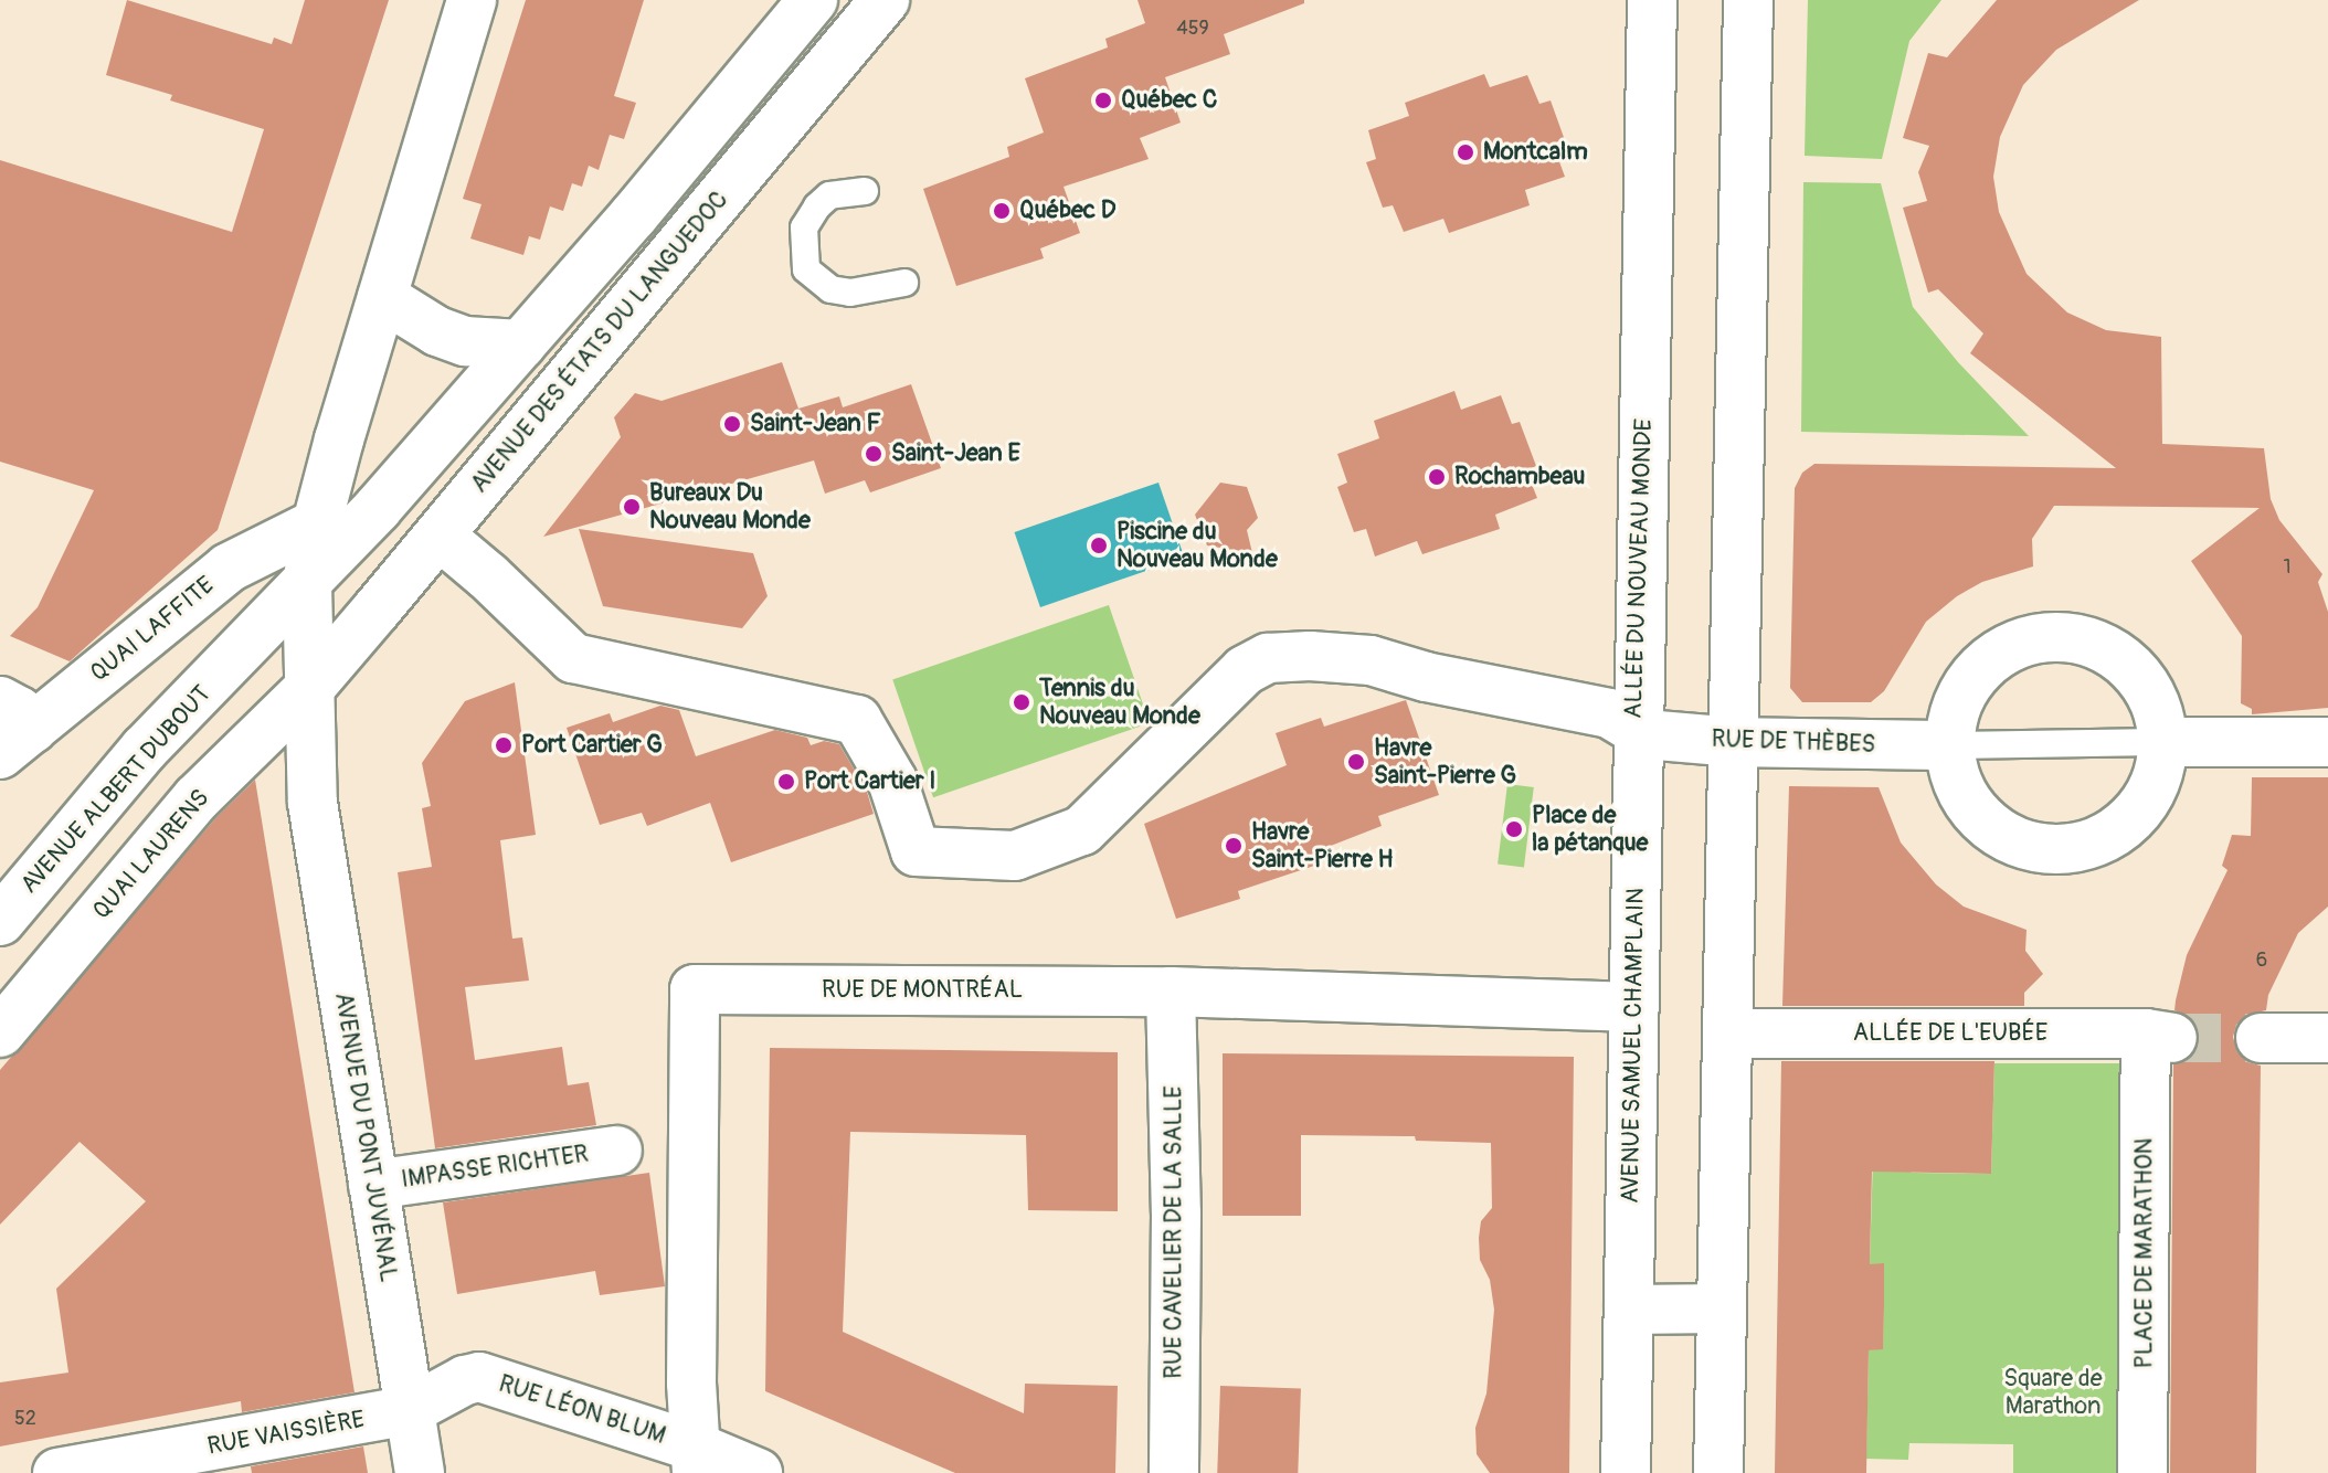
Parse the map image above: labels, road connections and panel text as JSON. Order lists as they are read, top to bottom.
{
  "streets": {
    "street": [
      "AVENUE DES ÉTATS DU LANGUEDOC",
      "ALLÉE DU NOUVEAU MONDE",
      "QUAI LAFFITE",
      "RUE DE THÈBES",
      "AVENUE ALBERT DUBOUT",
      "QUAI LAURENS",
      "RUE DE MONTRÉAL",
      "ALLÉE DE L'EUBÉE",
      "AVENUE SAMUEL CHAMPLAIN",
      "AVENUE DU PONT JUVÉNAL",
      "IMPASSE RICHTER",
      "RUE CAVELIER DE LA SALLE",
      "PLACE DE MARATHON",
      "RUE LÉON BLUM",
      "RUE VAISSIÈRE"
    ]
  },
  "crossings": [
    ["AVENUE DES ÉTATS DU LANGUEDOC", "ALLÉE DU NOUVEAU MONDE"],
    ["AVENUE DES ÉTATS DU LANGUEDOC", "QUAI LAURENS"],
    ["AVENUE DES ÉTATS DU LANGUEDOC", "AVENUE DU PONT JUVÉNAL"],
    ["ALLÉE DU NOUVEAU MONDE", "RUE DE THÈBES"],
    ["ALLÉE DU NOUVEAU MONDE", "AVENUE SAMUEL CHAMPLAIN"],
    ["QUAI LAFFITE", "AVENUE DU PONT JUVÉNAL"],
    ["RUE DE THÈBES", "AVENUE SAMUEL CHAMPLAIN"],
    ["AVENUE ALBERT DUBOUT", "AVENUE DU PONT JUVÉNAL"],
    ["QUAI LAURENS", "AVENUE DU PONT JUVÉNAL"],
    ["RUE DE MONTRÉAL", "AVENUE SAMUEL CHAMPLAIN"],
    ["RUE DE MONTRÉAL", "RUE CAVELIER DE LA SALLE"],
    ["RUE DE MONTRÉAL", "RUE LÉON BLUM"],
    ["ALLÉE DE L'EUBÉE", "PLACE DE MARATHON"],
    ["AVENUE DU PONT JUVÉNAL", "IMPASSE RICHTER"],
    ["AVENUE DU PONT JUVÉNAL", "RUE LÉON BLUM"],
    ["AVENUE DU PONT JUVÉNAL", "RUE VAISSIÈRE"],
    ["RUE LÉON BLUM", "RUE VAISSIÈRE"]
  ],
  "parks": ["Square de Marathon"],
  "places": [
    "Québec C",
    "Montcalm",
    "Québec D",
    "Saint-Jean F",
    "Saint-Jean E",
    "Rochambeau",
    "Bureaux Du Nouveau Monde",
    "Piscine du Nouveau Monde",
    "Tennis du Nouveau Monde",
    "Port Cartier G",
    "Havre Saint-Pierre G",
    "Port Cartier I",
    "Place de la pétanque",
    "Havre Saint-Pierre H"
  ],
  "house_numbers": [
    "459",
    "1",
    "6",
    "52"
  ]
}
